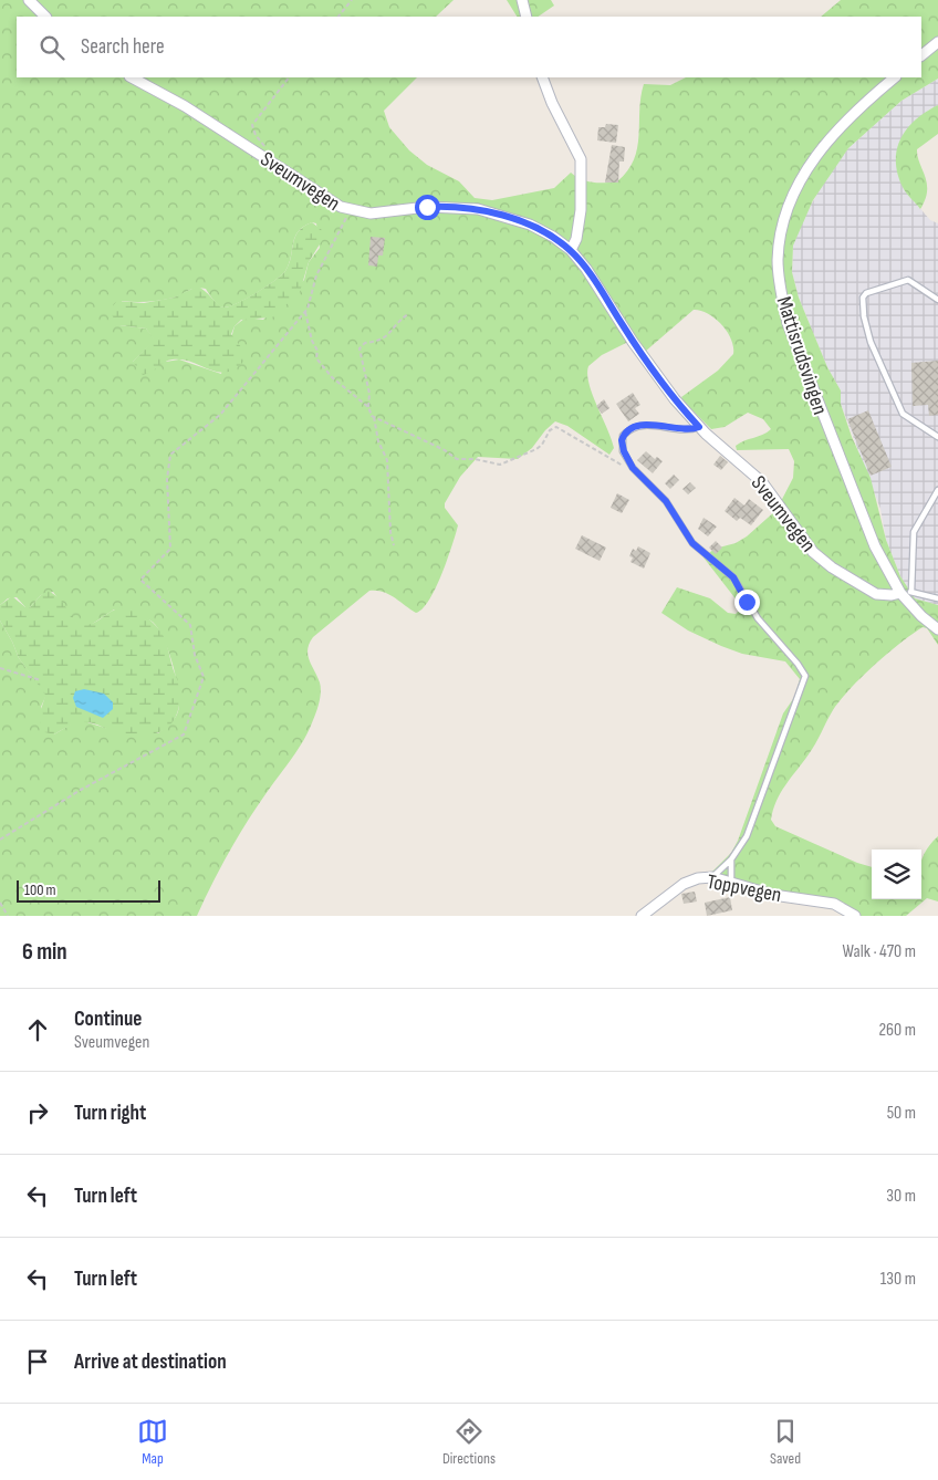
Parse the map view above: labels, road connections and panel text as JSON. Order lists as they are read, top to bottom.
{
  "streets": {
    "street": ["Sveumvegen", "Mattisrudsvingen", "Toppvegen"]
  },
  "crossings": [
    ["Sveumvegen", "Mattisrudsvingen"]
  ],
  "scale_bar": "100 m",
  "page": {
    "search": "Search here",
    "scale": "100 m",
    "heading": ["6 min", "Walk · 470 m"],
    "list": [
      ["Continue", "Sveumvegen", "260 m"],
      ["Turn right", "50 m"],
      ["Turn left", "30 m"],
      ["Turn left", "130 m"],
      "Arrive at destination"
    ],
    "nav": ["Map", "Directions", "Saved"]
  }
}
